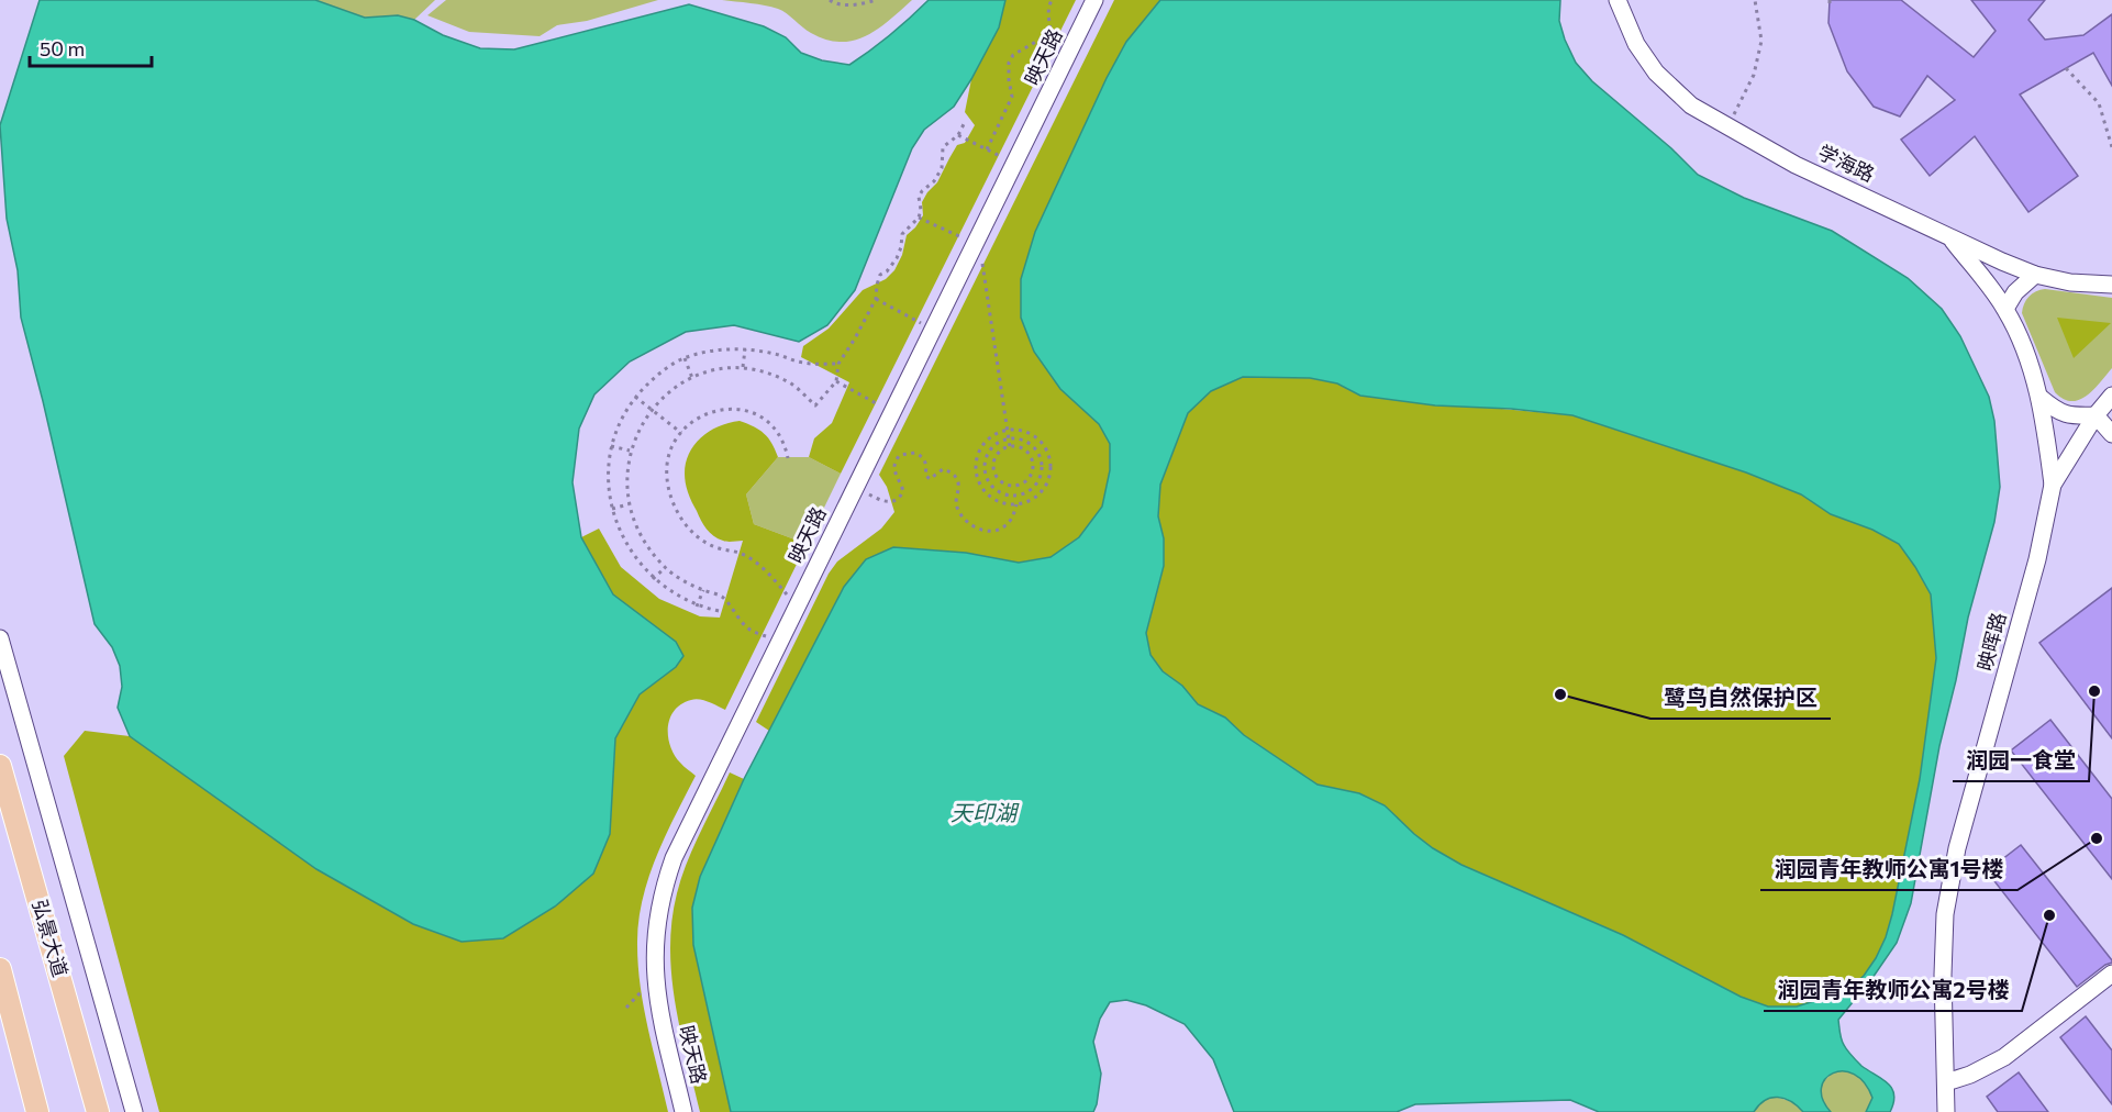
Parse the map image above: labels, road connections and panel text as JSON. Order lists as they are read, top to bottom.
{
  "streets": {
    "main road": ["弘景大道"],
    "street": ["映天路", "学海路", "映晖路"]
  },
  "water": ["天印湖"],
  "places": [
    "润园一食堂",
    "鹭鸟自然保护区",
    "润园青年教师公寓1号楼",
    "润园青年教师公寓2号楼"
  ],
  "scale_bar": "50 m"
}
